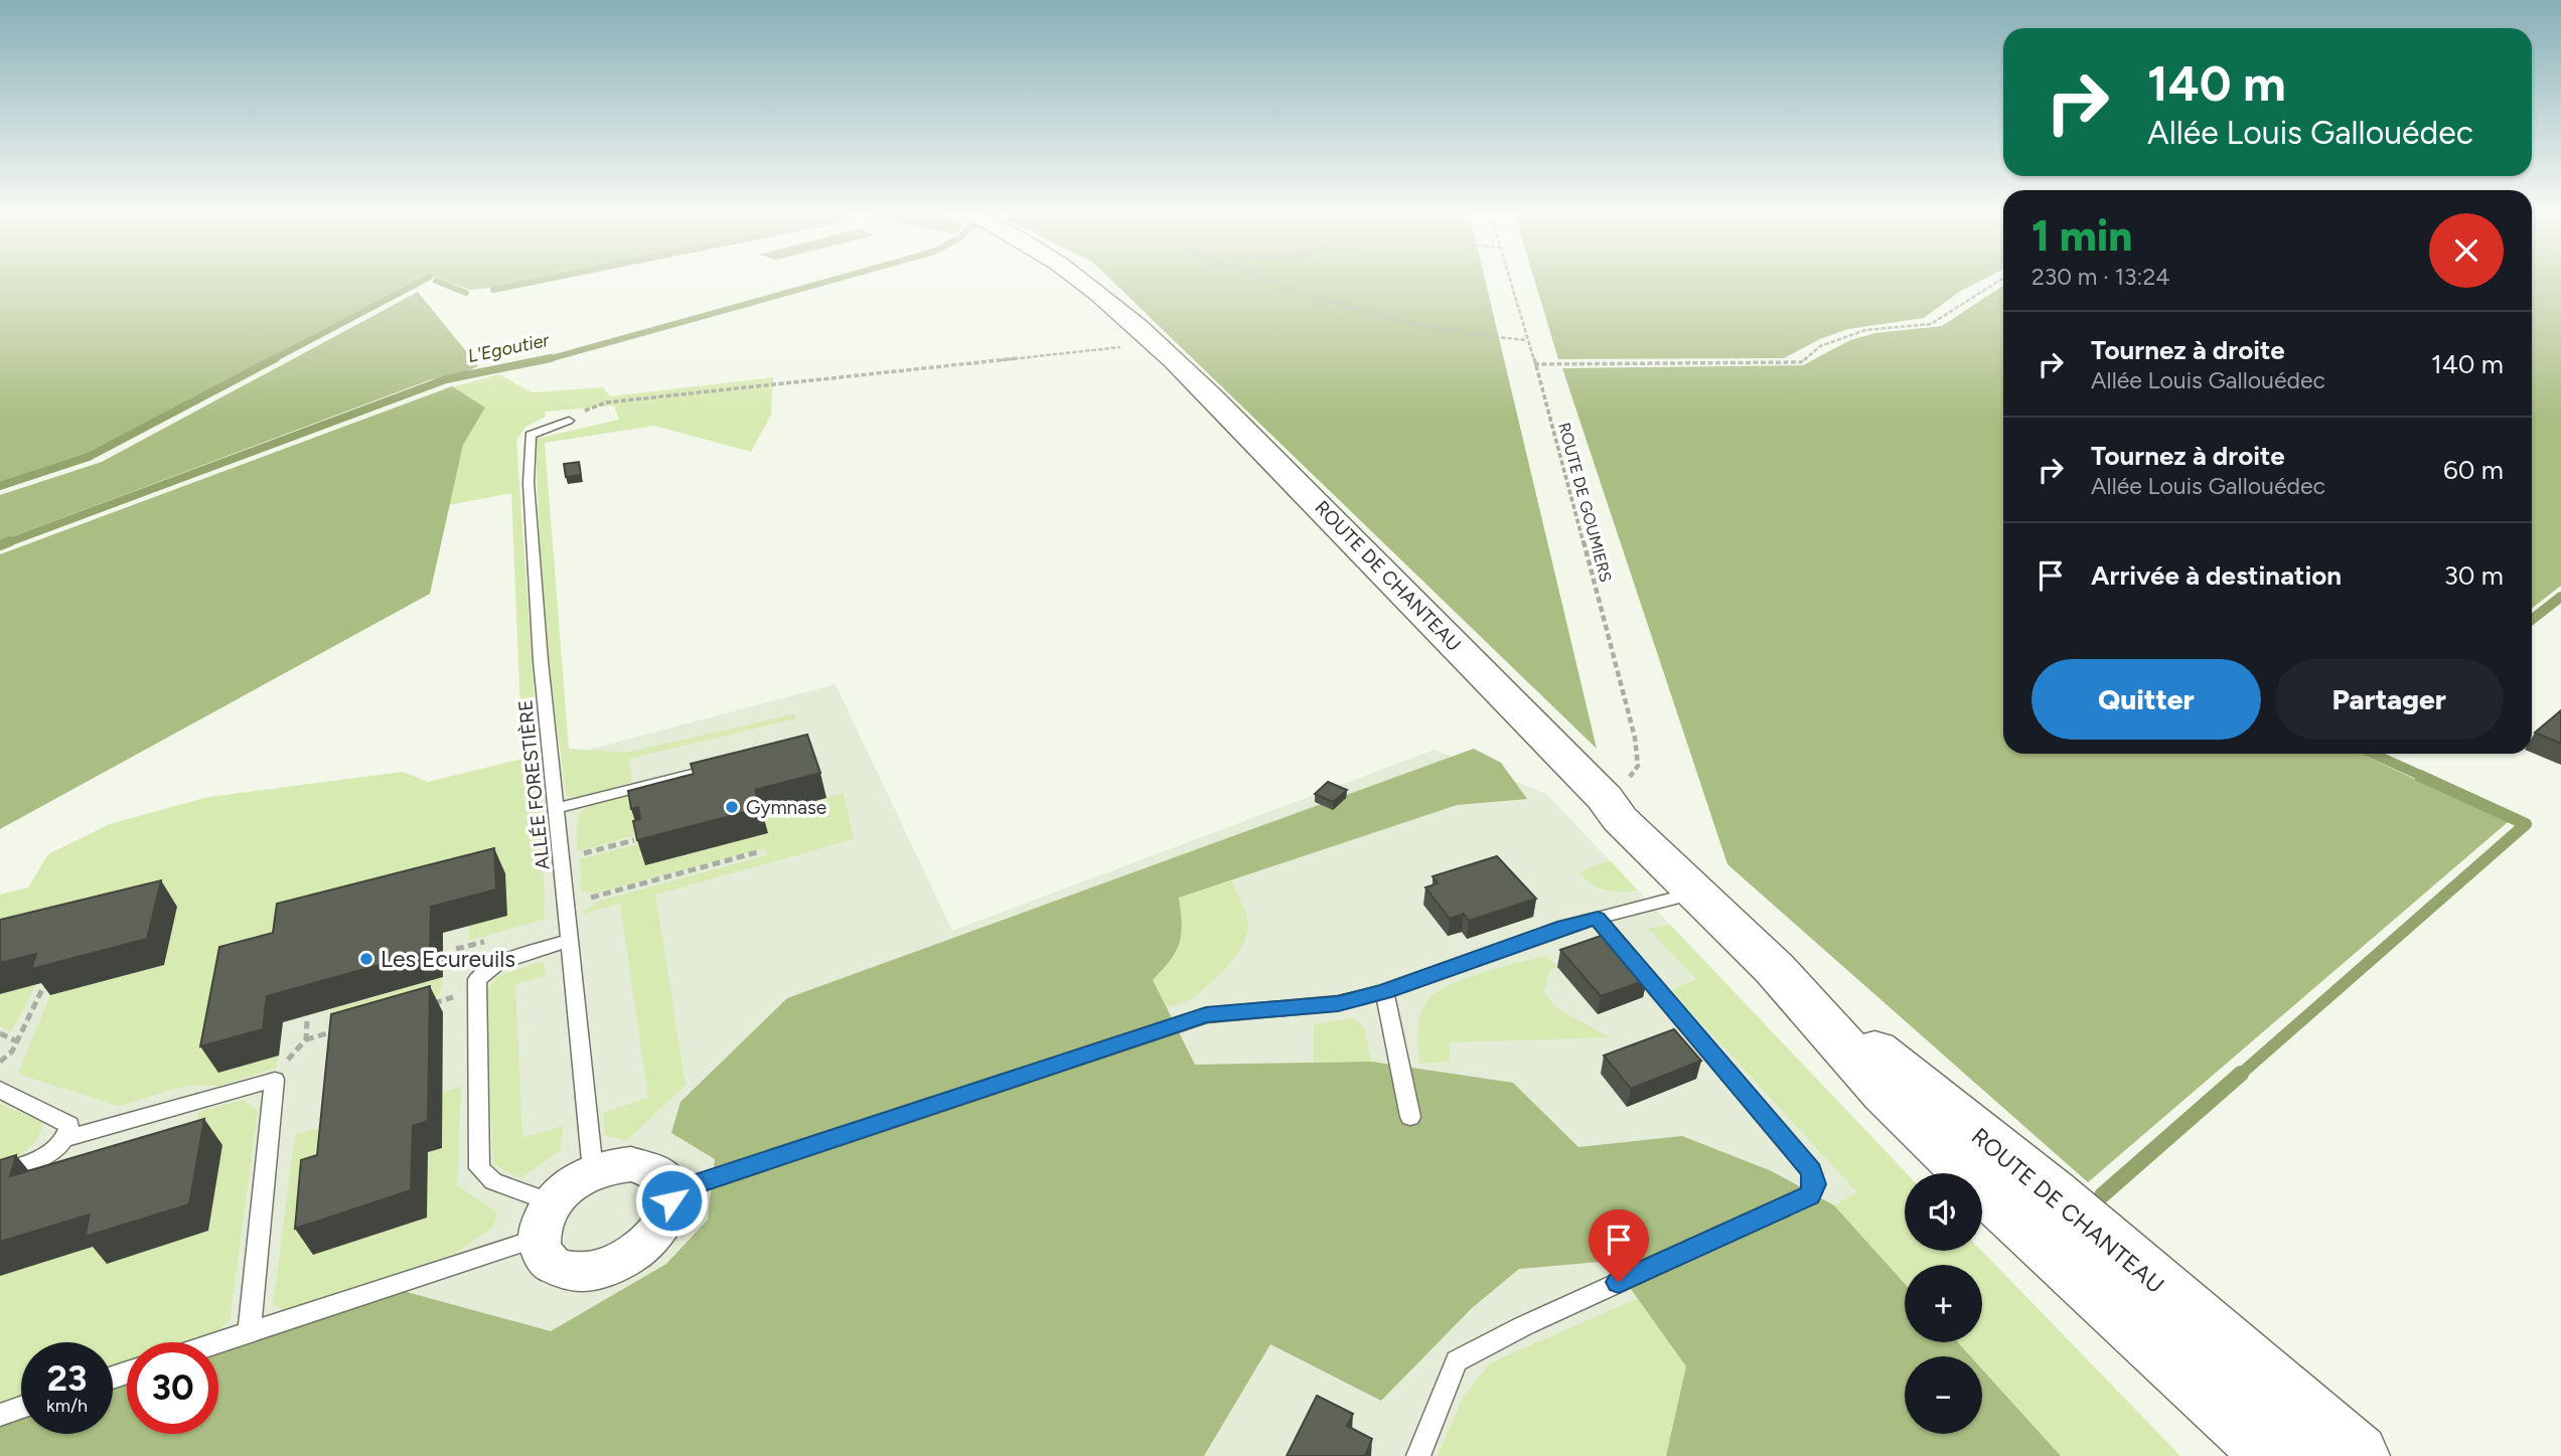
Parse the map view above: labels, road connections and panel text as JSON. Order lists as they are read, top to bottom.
{
  "streets": {
    "main road": ["ROUTE DE CHANTEAU"],
    "lane": ["ALLÉE FORESTIÈRE"],
    "path": ["ROUTE DE GOUMIERS"]
  },
  "water": ["L'Egoutier"],
  "places": ["Gymnase", "Les Ecureuils"],
  "page": {
    "turn": ["140 m", "Allée Louis Gallouédec"],
    "heading": ["1 min", "230 m · 13:24"],
    "list": [
      {
        "name": "Tournez à droite",
        "note": "Allée Louis Gallouédec",
        "value": "140 m"
      },
      {
        "name": "Tournez à droite",
        "note": "Allée Louis Gallouédec",
        "value": "60 m"
      },
      {
        "name": "Arrivée à destination",
        "value": "30 m"
      }
    ],
    "buttons": ["Quitter", "Partager"],
    "map_buttons": ["+", "−"],
    "speed": "23 km/h",
    "limit": "30"
  }
}
